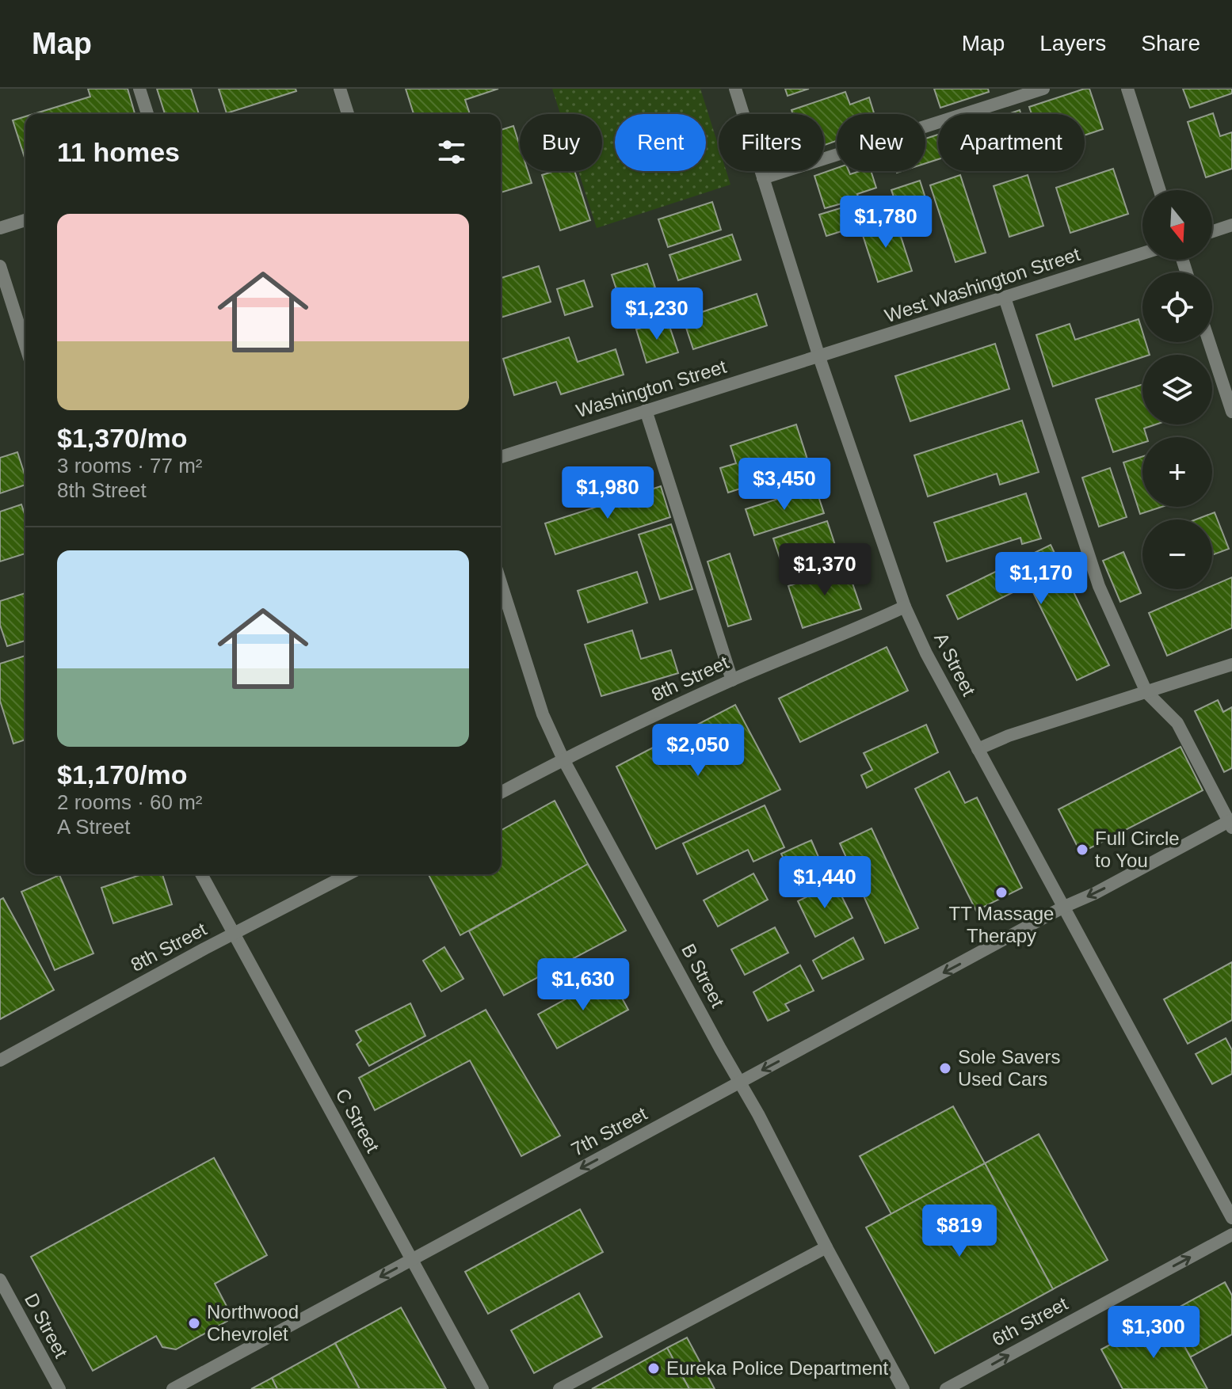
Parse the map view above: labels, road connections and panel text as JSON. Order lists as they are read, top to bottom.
{
  "streets": {
    "street": [
      "West Washington Street",
      "Washington Street",
      "A Street",
      "8th Street",
      "B Street",
      "C Street",
      "7th Street",
      "6th Street",
      "D Street"
    ]
  },
  "crossings": [
    ["West Washington Street", "Washington Street"],
    ["West Washington Street", "A Street"],
    ["Washington Street", "A Street"],
    ["A Street", "8th Street"],
    ["A Street", "7th Street"],
    ["8th Street", "B Street"],
    ["8th Street", "C Street"],
    ["B Street", "7th Street"],
    ["C Street", "7th Street"]
  ],
  "one_way": ["7th Street", "6th Street"],
  "places": [
    "Full Circle to You",
    "TT Massage Therapy",
    "Sole Savers Used Cars",
    "Northwood Chevrolet",
    "Eureka Police Department"
  ],
  "north": "bottom",
  "page": {
    "header": "Map",
    "nav": ["Map", "Layers", "Share"],
    "chip": [
      "Buy",
      "Rent",
      "Filters",
      "New",
      "Apartment"
    ],
    "heading": "11 homes",
    "map_buttons": ["+", "−"],
    "list": [
      {
        "name": "$1,370/mo",
        "note": "3 rooms · 77 m² · 8th Street"
      },
      {
        "name": "$1,170/mo",
        "note": "2 rooms · 60 m² · A Street"
      }
    ],
    "price": [
      "$1,780",
      "$1,230",
      "$3,450",
      "$1,980",
      "$1,370",
      "$1,170",
      "$2,050",
      "$1,440",
      "$1,630",
      "$819",
      "$1,300"
    ]
  }
}
